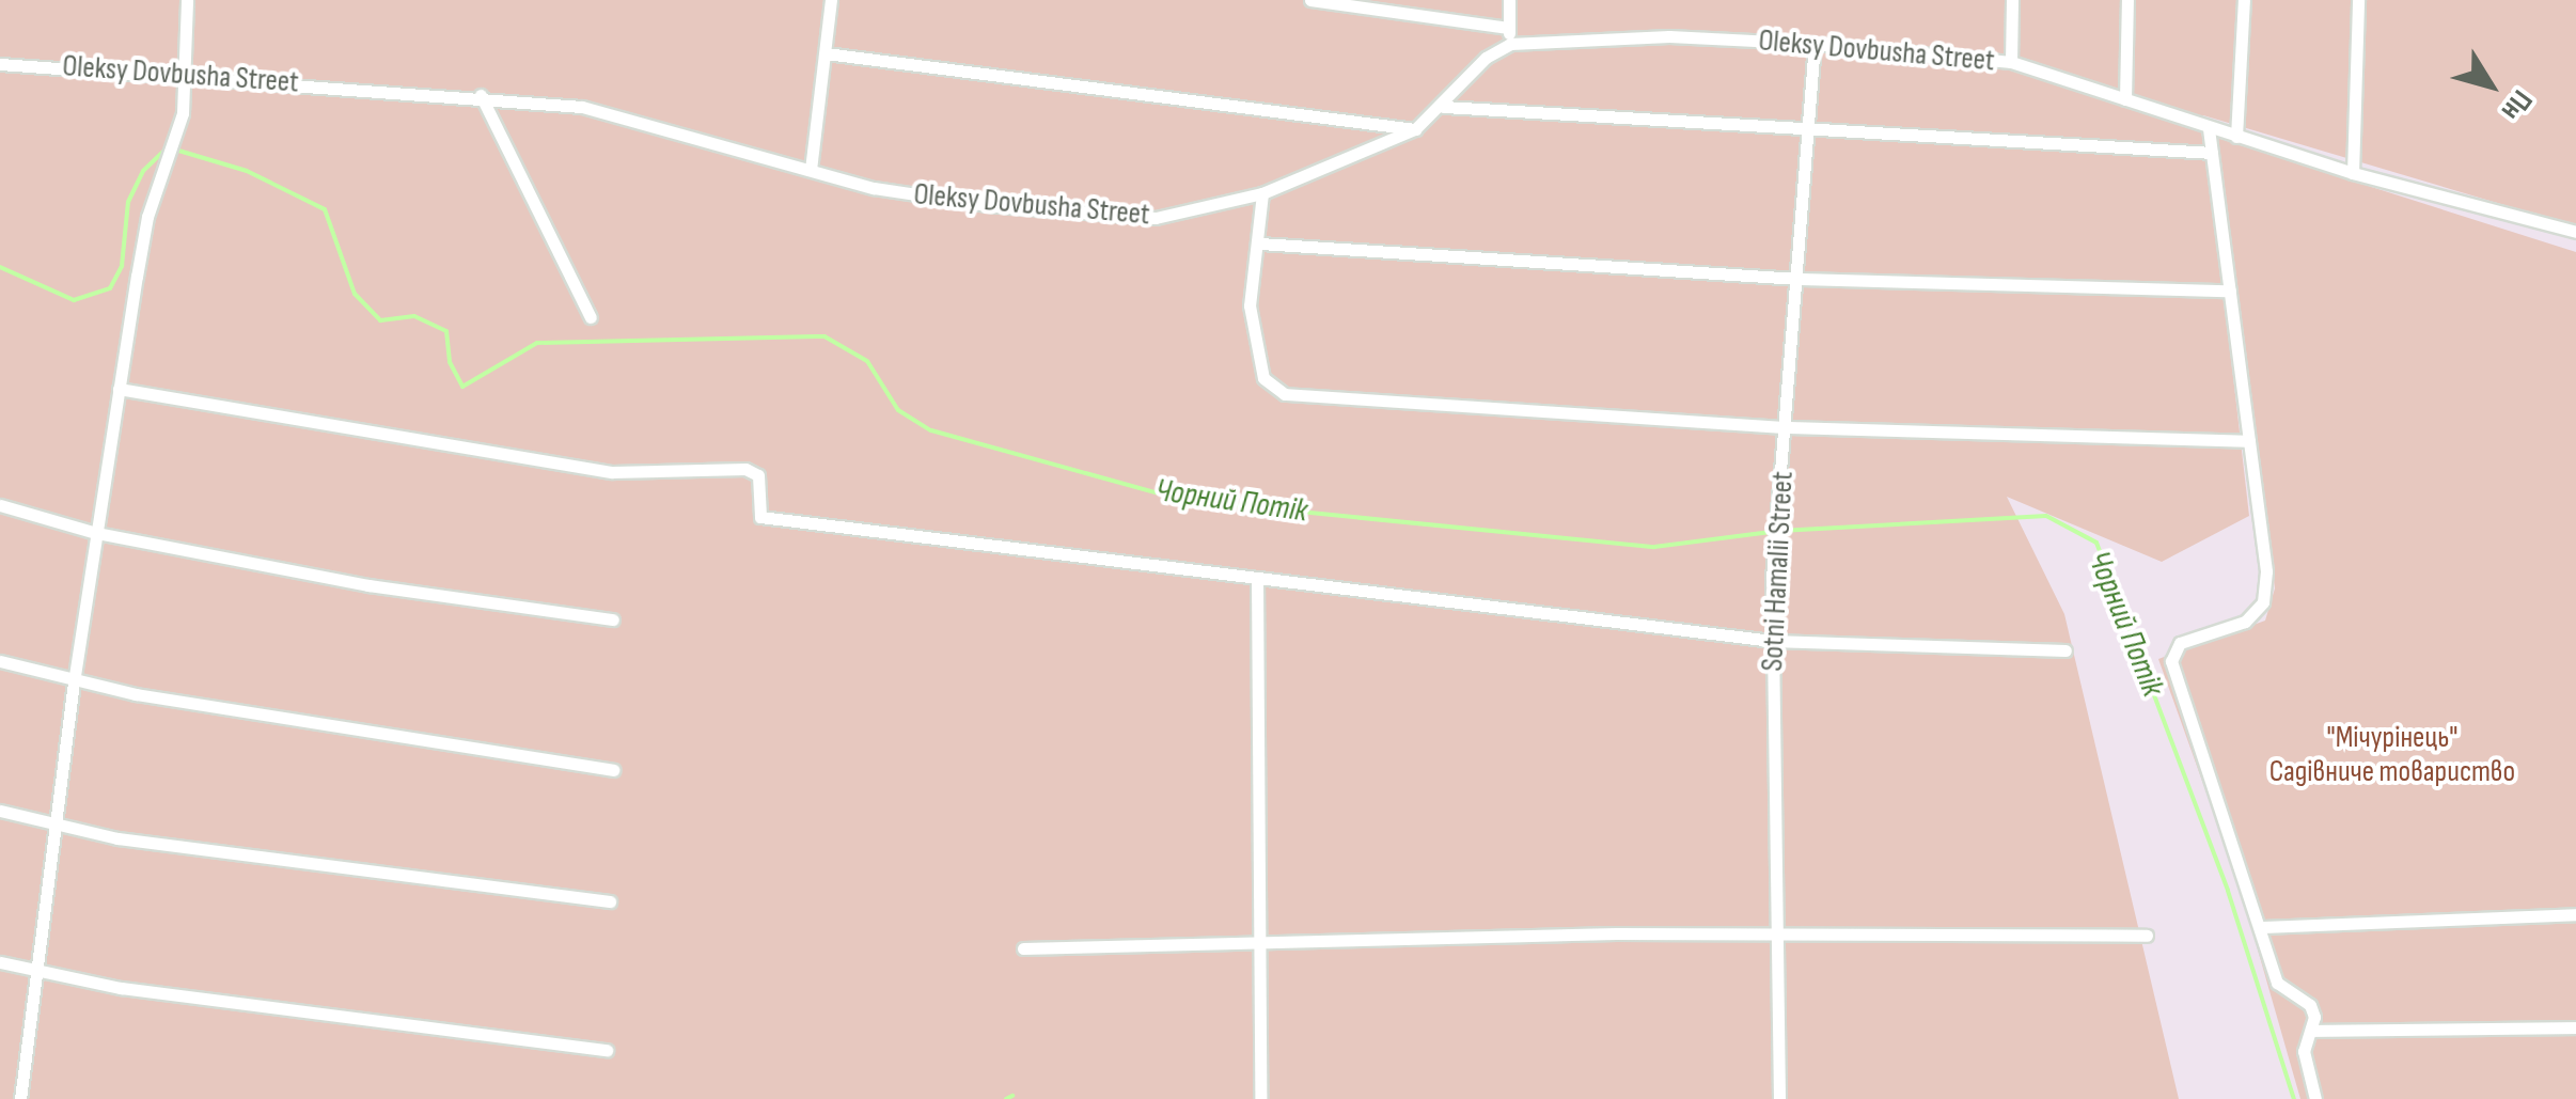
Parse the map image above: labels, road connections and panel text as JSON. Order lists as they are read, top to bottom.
{
  "streets": {
    "street": ["Oleksy Dovbusha Street", "Sotni Hamalii Street"]
  },
  "crossings": [
    ["Oleksy Dovbusha Street", "Sotni Hamalii Street"]
  ],
  "water": ["Чорний Потік"],
  "parks": ["\"Мічурінець\" Садівниче товариство"],
  "north": "bottom right"
}
